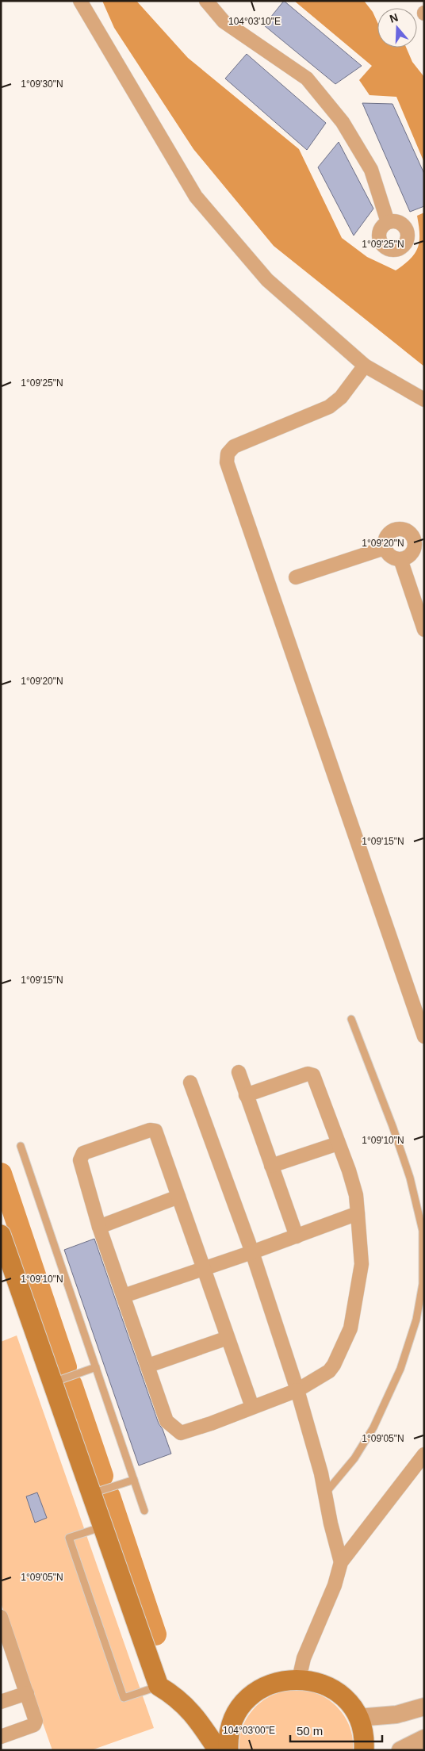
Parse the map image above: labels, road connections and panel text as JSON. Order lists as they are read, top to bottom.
{
  "scale_bar": "50 m",
  "north": "top",
  "coordinates": [
    "104°03'10\"E",
    "1°09'30\"N",
    "1°09'25\"N",
    "1°09'20\"N",
    "1°09'15\"N",
    "1°09'10\"N",
    "1°09'05\"N",
    "104°03'00\"E"
  ]
}
